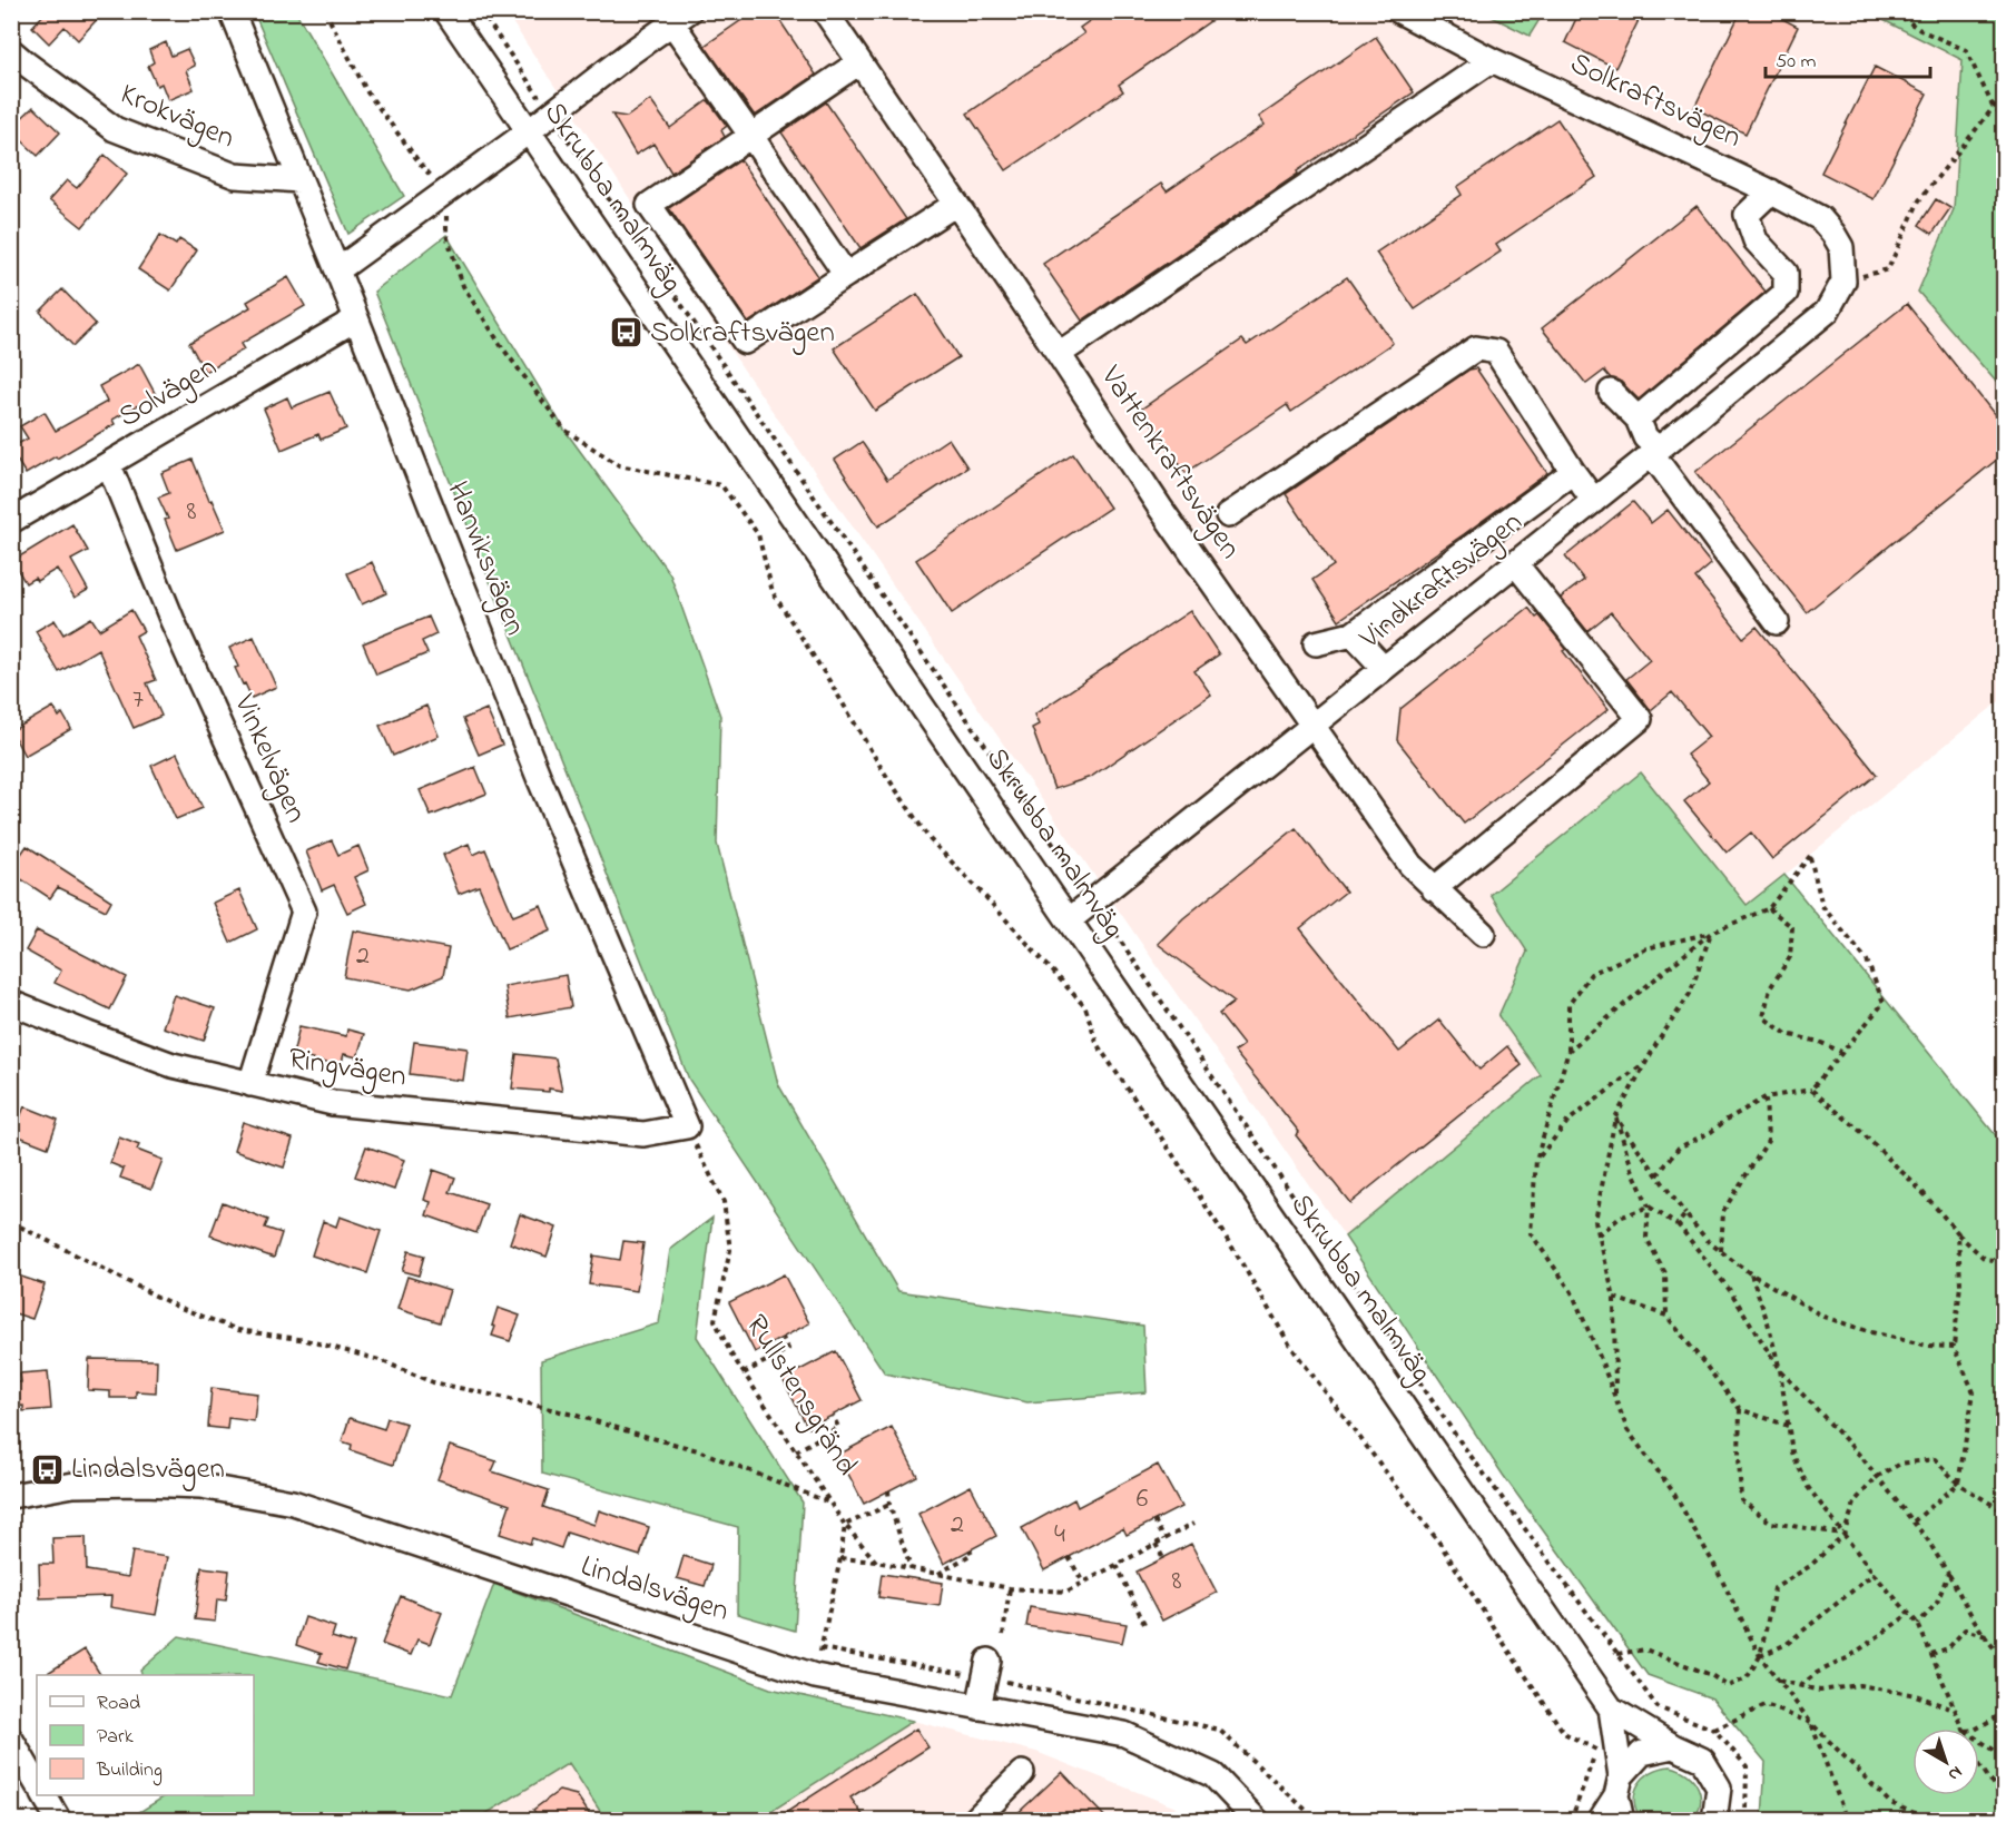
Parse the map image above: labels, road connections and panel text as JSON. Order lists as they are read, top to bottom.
{
  "streets": {
    "street": [
      "Solkraftsvägen",
      "Krokvägen",
      "Skrubba malmväg",
      "Solvägen",
      "Vattenkraftsvägen",
      "Hanviksvägen",
      "Vindkraftsvägen",
      "Vinkelvägen",
      "Ringvägen",
      "Lindalsvägen"
    ],
    "path": ["Rullstensgränd"]
  },
  "crossings": [
    ["Solkraftsvägen", "Vindkraftsvägen"],
    ["Krokvägen", "Hanviksvägen"],
    ["Skrubba malmväg", "Vindkraftsvägen"],
    ["Solvägen", "Hanviksvägen"],
    ["Solvägen", "Vinkelvägen"],
    ["Vattenkraftsvägen", "Vindkraftsvägen"],
    ["Hanviksvägen", "Ringvägen"],
    ["Hanviksvägen", "Rullstensgränd"],
    ["Vinkelvägen", "Ringvägen"],
    ["Ringvägen", "Rullstensgränd"],
    ["Rullstensgränd", "Lindalsvägen"]
  ],
  "places": {
    "bus stop": ["Solkraftsvägen", "Lindalsvägen"]
  },
  "house_numbers": [
    "8",
    "7",
    "2",
    "6",
    "2",
    "4",
    "8"
  ],
  "legend": ["Road", "Park", "Building"],
  "scale_bar": "50 m",
  "north": "bottom right"
}
